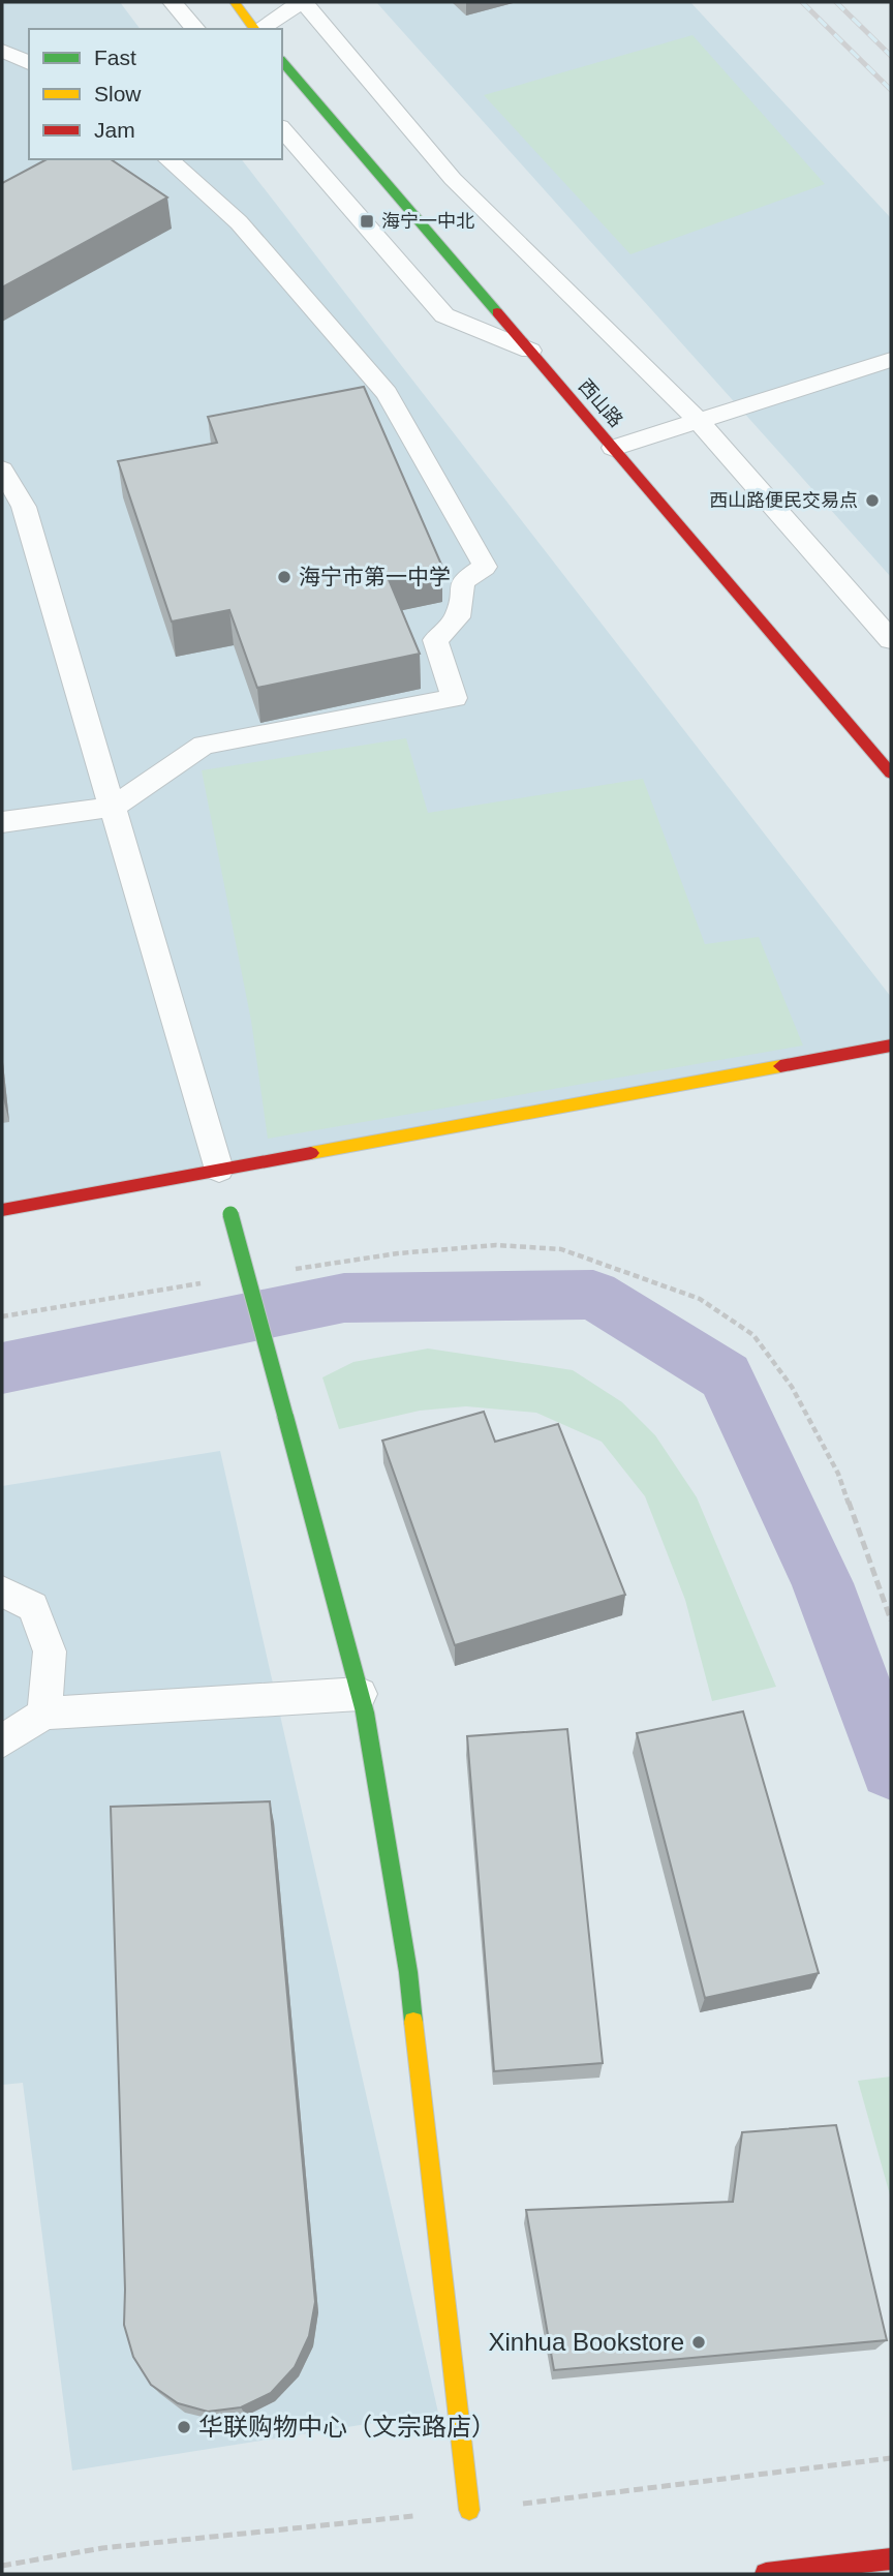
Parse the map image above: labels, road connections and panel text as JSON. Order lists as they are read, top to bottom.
{
  "streets": {
    "street": ["西山路"]
  },
  "places": {
    "transit": ["海宁一中北"],
    "other": [
      "西山路便民交易点",
      "海宁市第一中学",
      "Xinhua Bookstore",
      "华联购物中心（文宗路店）"
    ]
  },
  "legend": ["Fast", "Slow", "Jam"]
}
